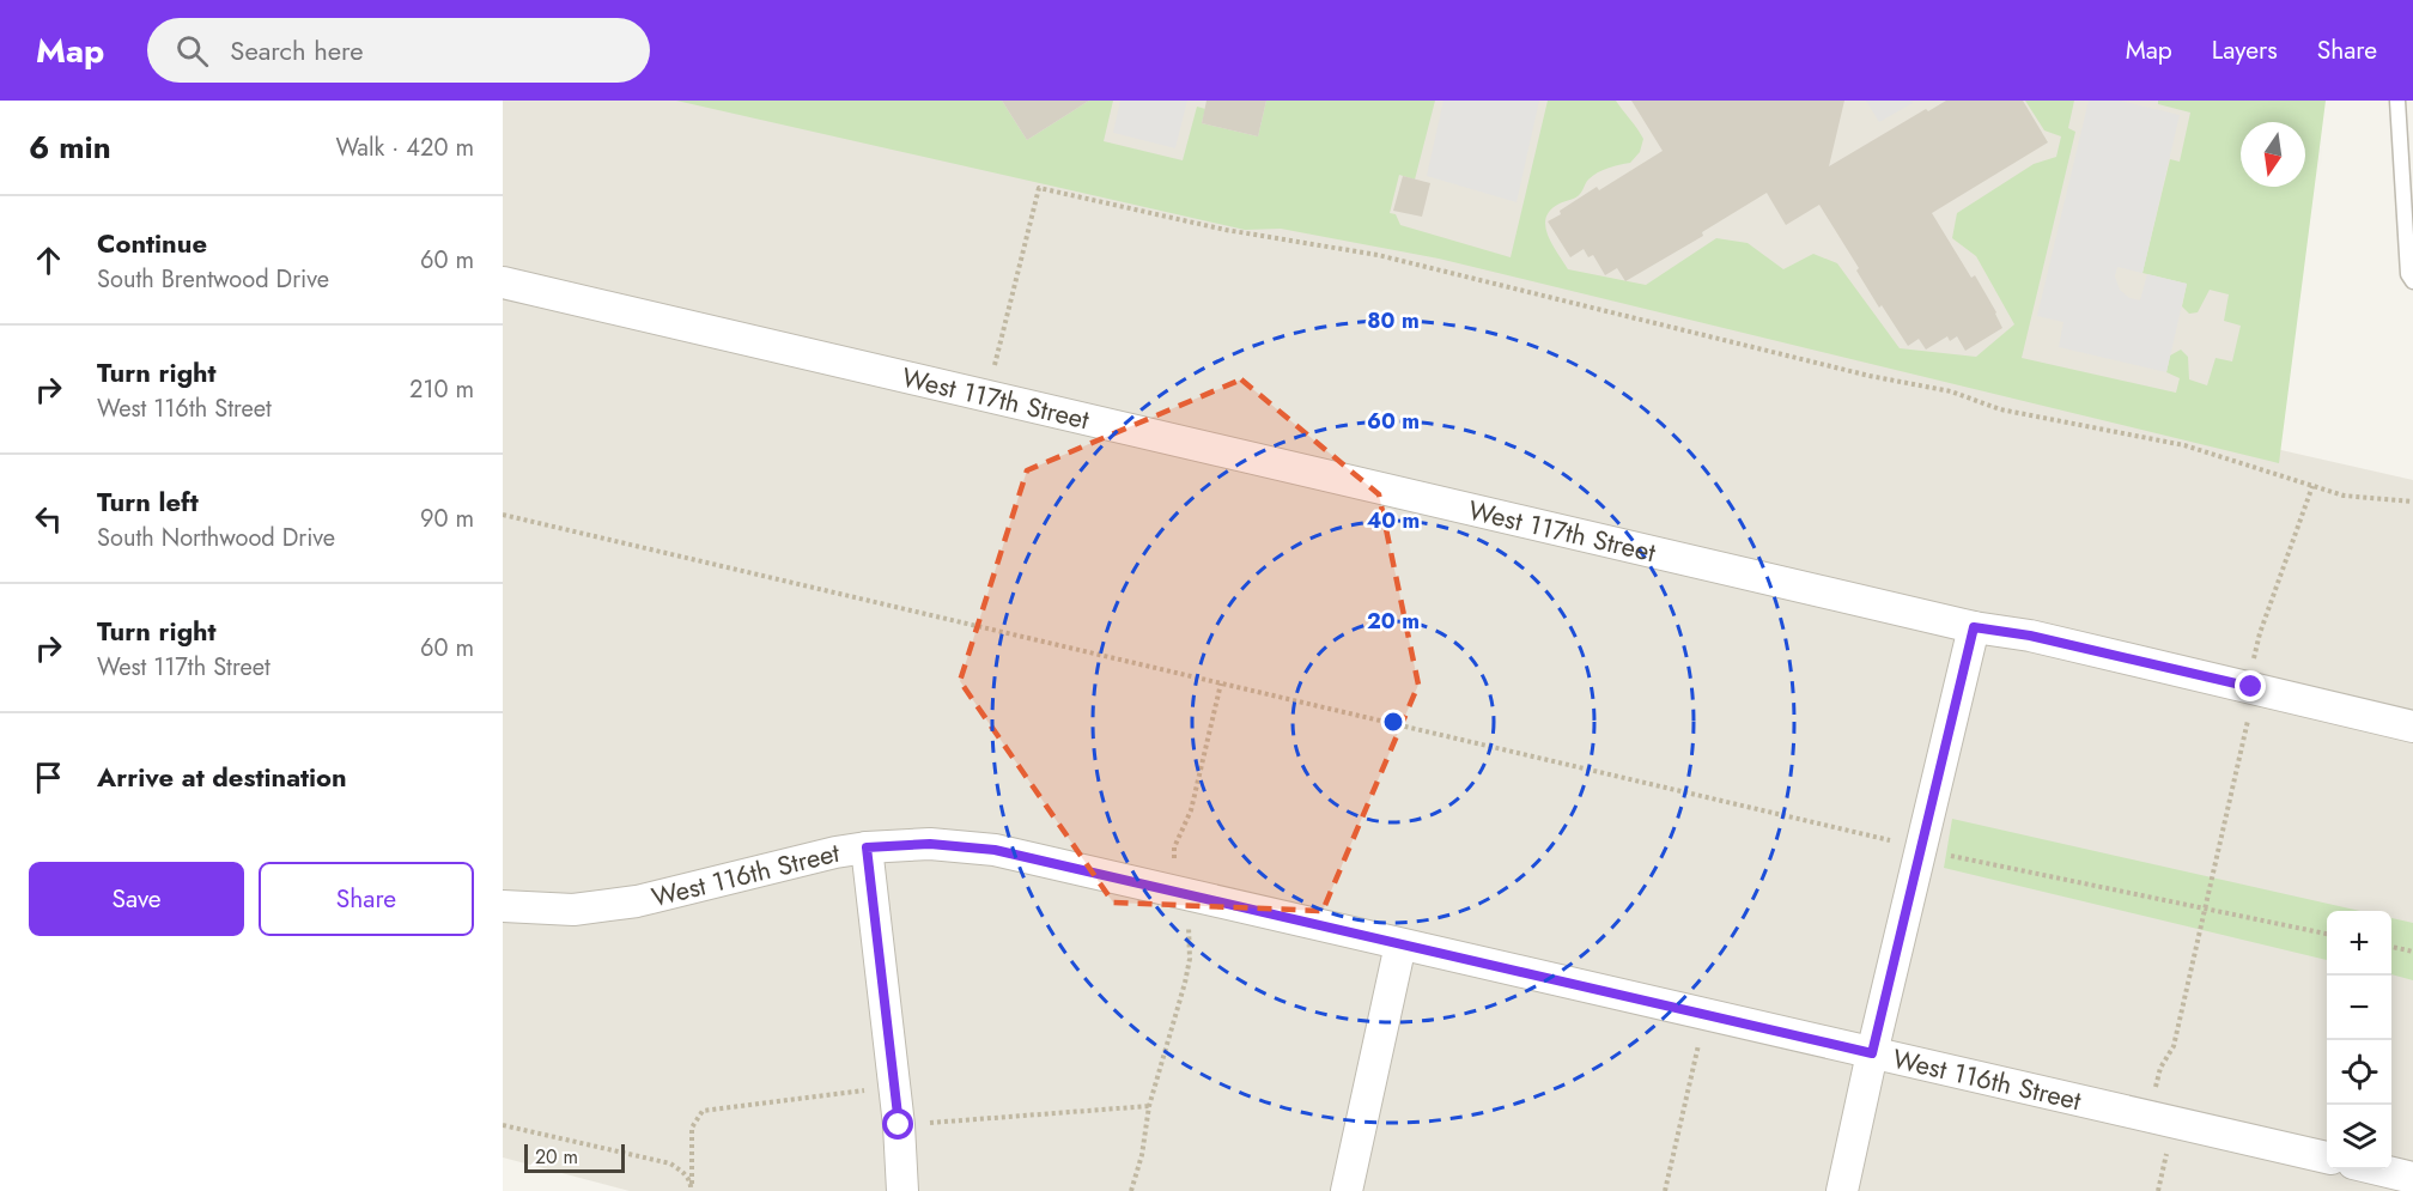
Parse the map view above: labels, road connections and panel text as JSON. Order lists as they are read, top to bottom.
{
  "streets": {
    "street": ["West 117th Street", "West 116th Street"]
  },
  "scale_bar": "20 m",
  "north": "bottom",
  "page": {
    "header": "Map",
    "search": "Search here",
    "nav": ["Map", "Layers", "Share"],
    "heading": ["6 min", "Walk · 420 m"],
    "list": [
      ["Continue", "South Brentwood Drive", "60 m"],
      ["Turn right", "West 116th Street", "210 m"],
      ["Turn left", "South Northwood Drive", "90 m"],
      ["Turn right", "West 117th Street", "60 m"],
      "Arrive at destination"
    ],
    "buttons": ["Save", "Share"],
    "map_buttons": ["+", "−"],
    "scale": "20 m"
  },
  "rings": [
    "80 m",
    "60 m",
    "40 m",
    "20 m"
  ]
}
